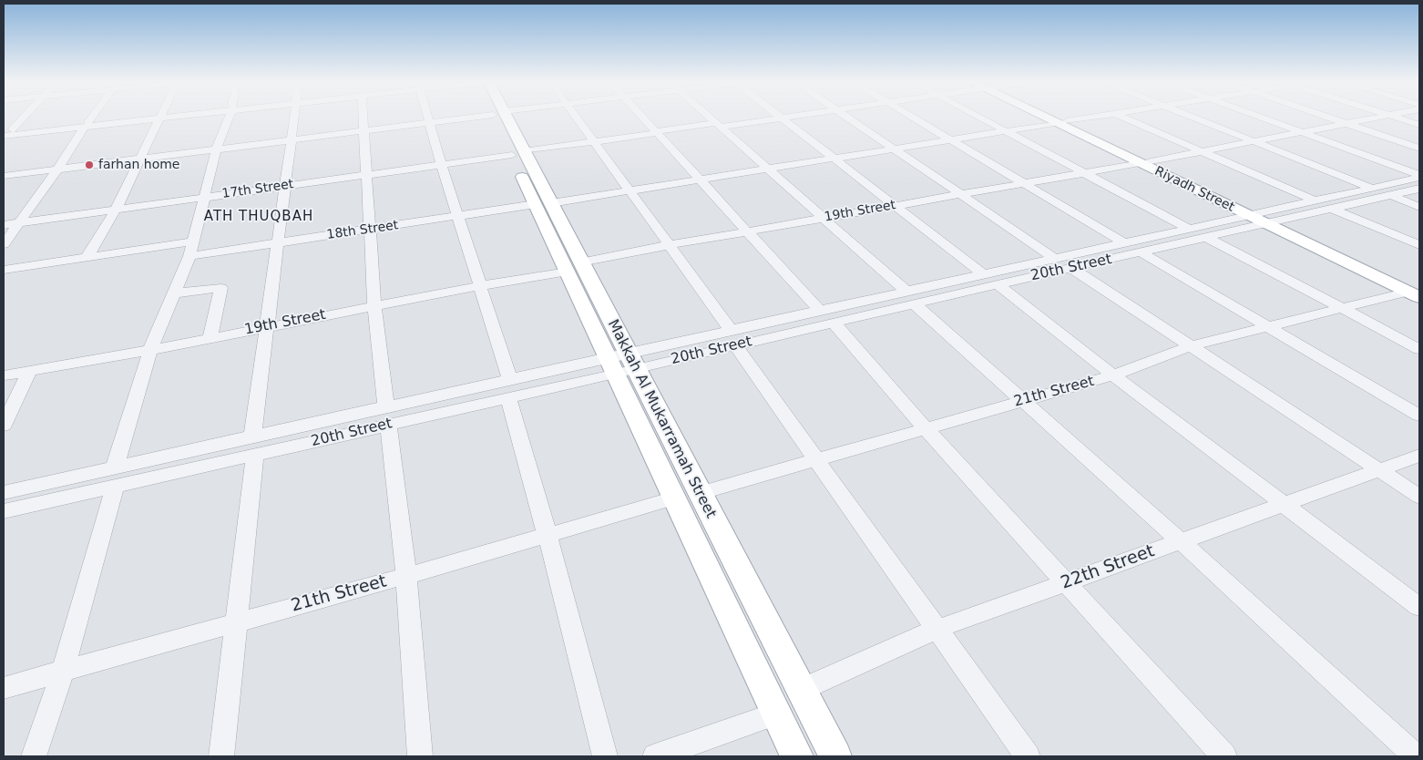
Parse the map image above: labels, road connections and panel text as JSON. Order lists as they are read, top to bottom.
{
  "streets": {
    "main road": ["Riyadh Street", "Makkah Al Mukarramah Street"],
    "street": [
      "17th Street",
      "19th Street",
      "18th Street",
      "20th Street",
      "21th Street",
      "22th Street"
    ]
  },
  "crossings": [
    ["17th Street", "Makkah Al Mukarramah Street"],
    ["Riyadh Street", "19th Street"],
    ["Riyadh Street", "18th Street"],
    ["Riyadh Street", "20th Street"],
    ["Riyadh Street", "21th Street"],
    ["19th Street", "Makkah Al Mukarramah Street"],
    ["18th Street", "Makkah Al Mukarramah Street"],
    ["20th Street", "Makkah Al Mukarramah Street"],
    ["21th Street", "Makkah Al Mukarramah Street"],
    ["Makkah Al Mukarramah Street", "22th Street"]
  ],
  "districts": ["ATH THUQBAH"],
  "places": ["farhan home"]
}
